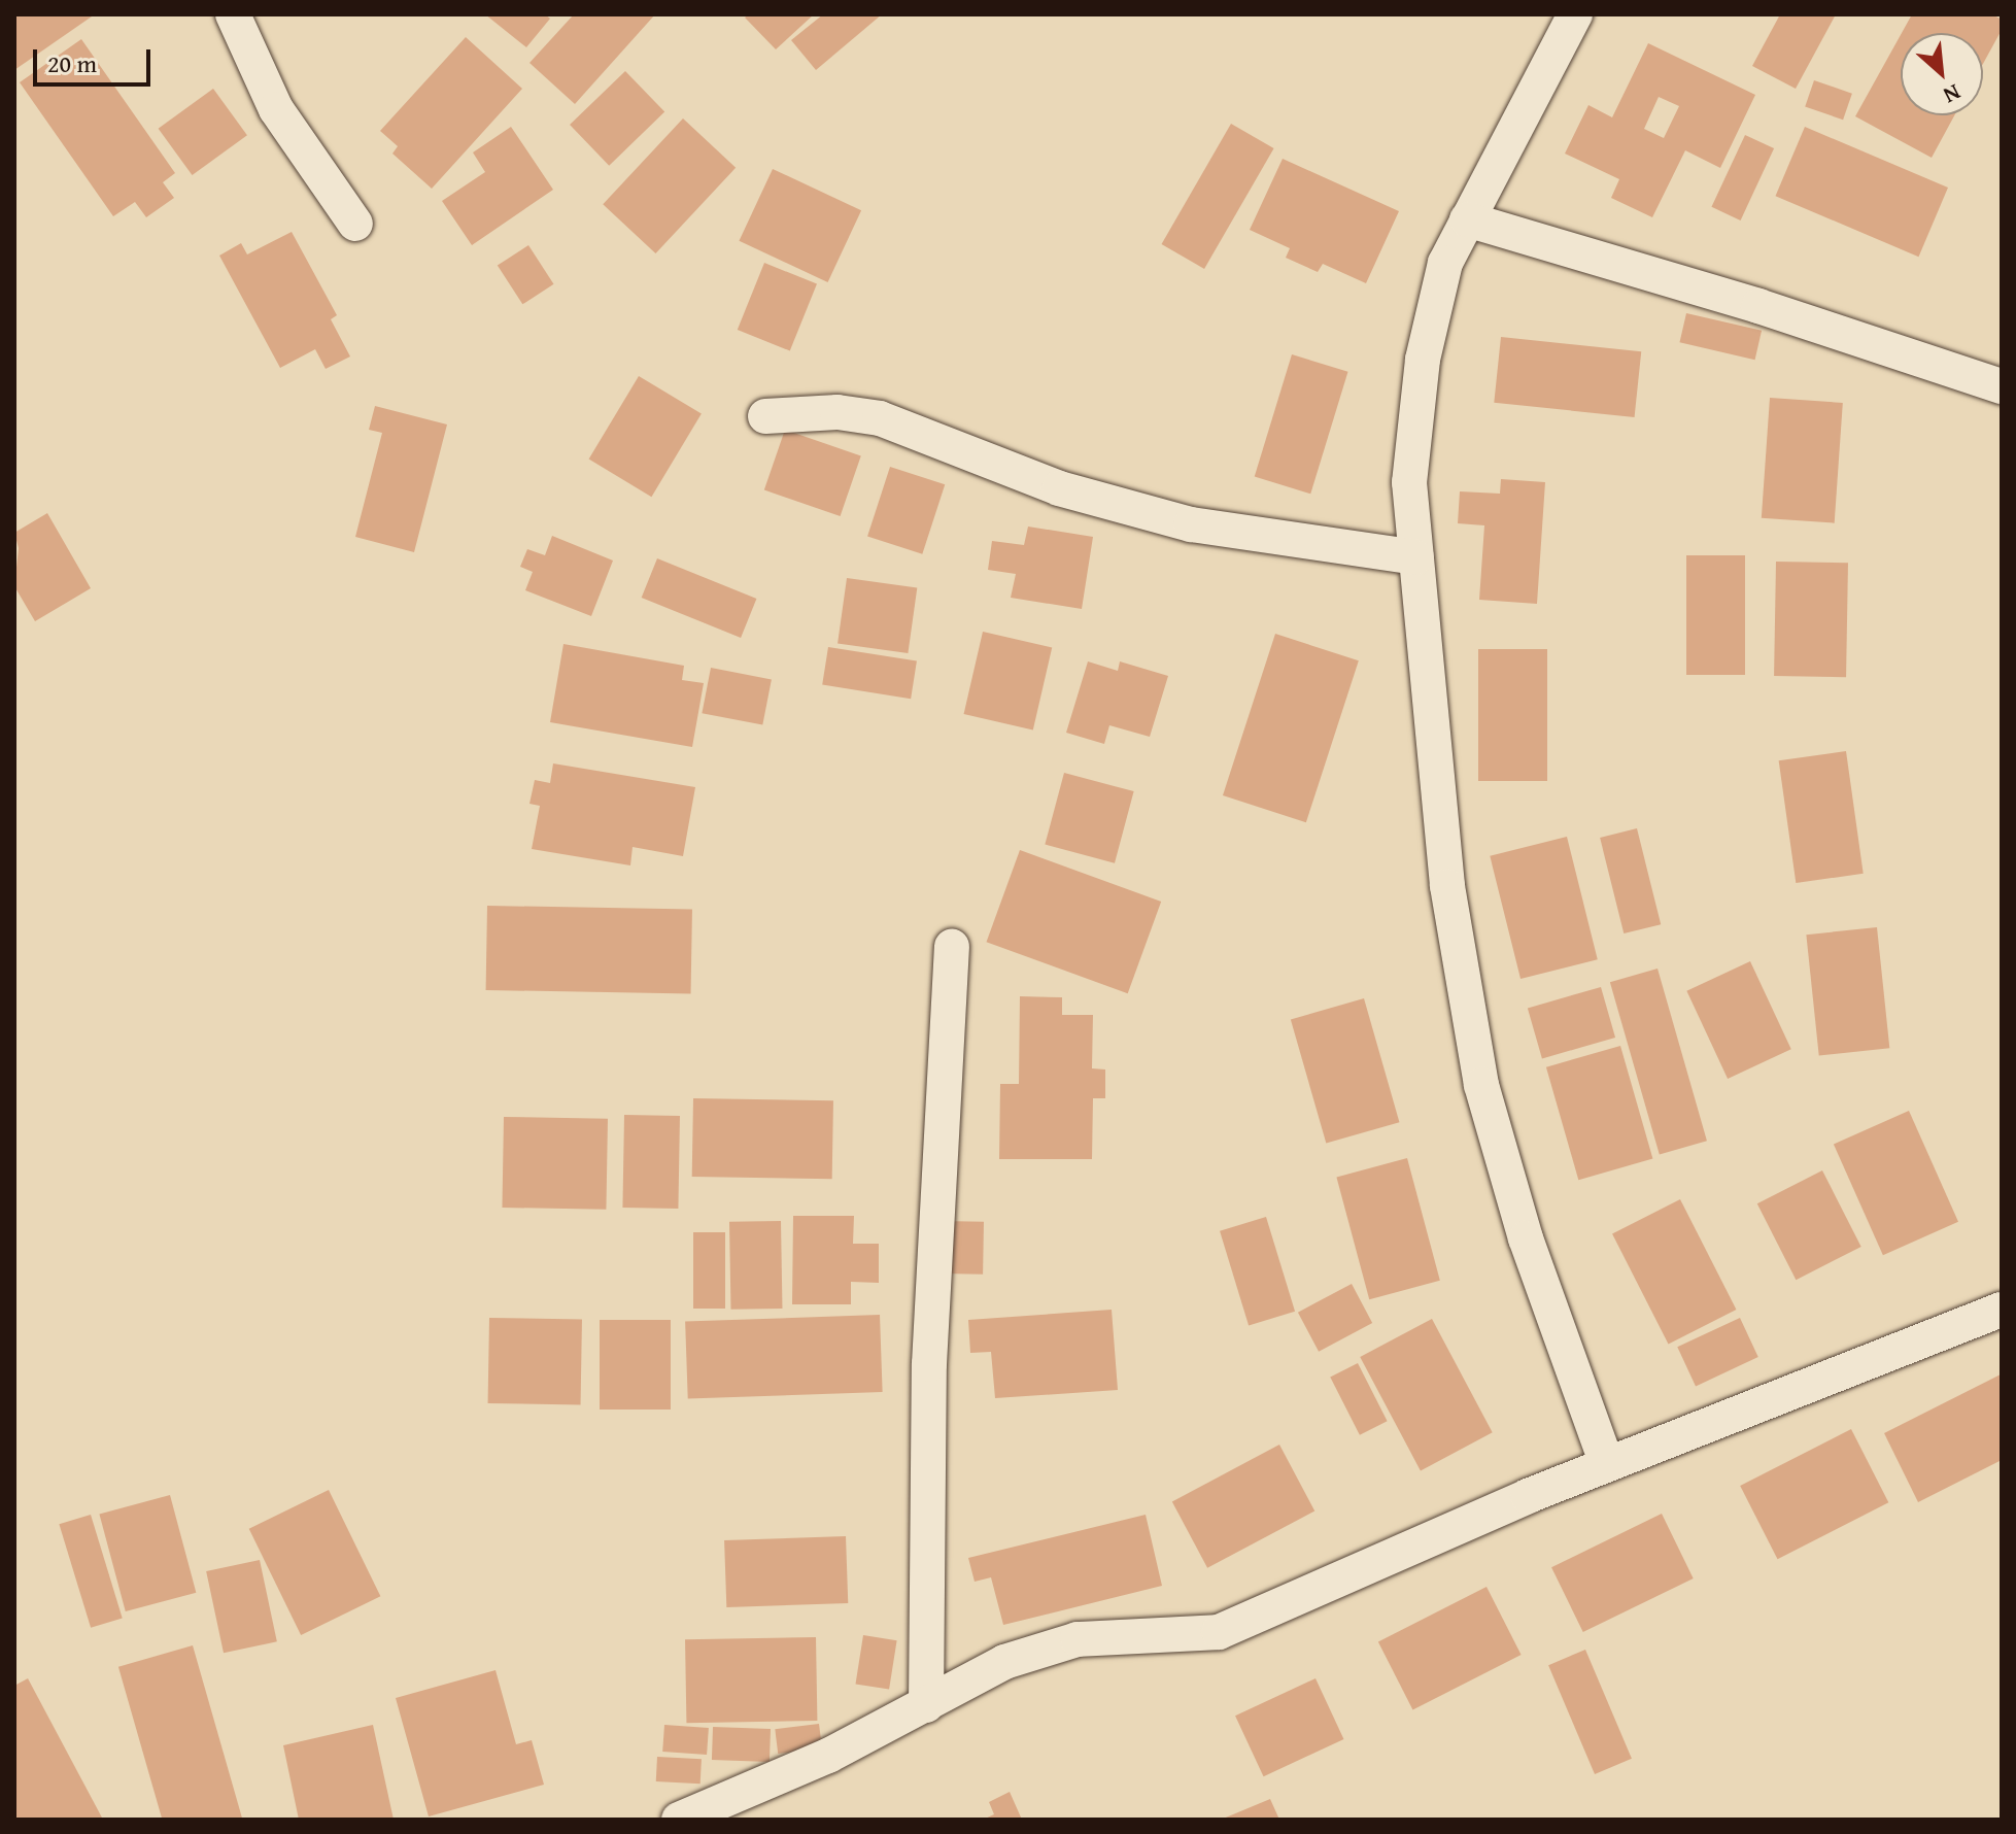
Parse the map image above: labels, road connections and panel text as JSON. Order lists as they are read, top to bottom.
{
  "scale_bar": "20 m",
  "north": "bottom right"
}
